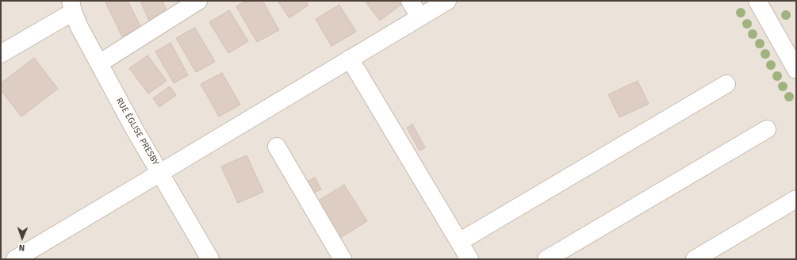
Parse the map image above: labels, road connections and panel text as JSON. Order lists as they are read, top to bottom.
{
  "streets": {
    "street": ["RUE ÉGLISE PRESBY"]
  },
  "north": "bottom"
}
